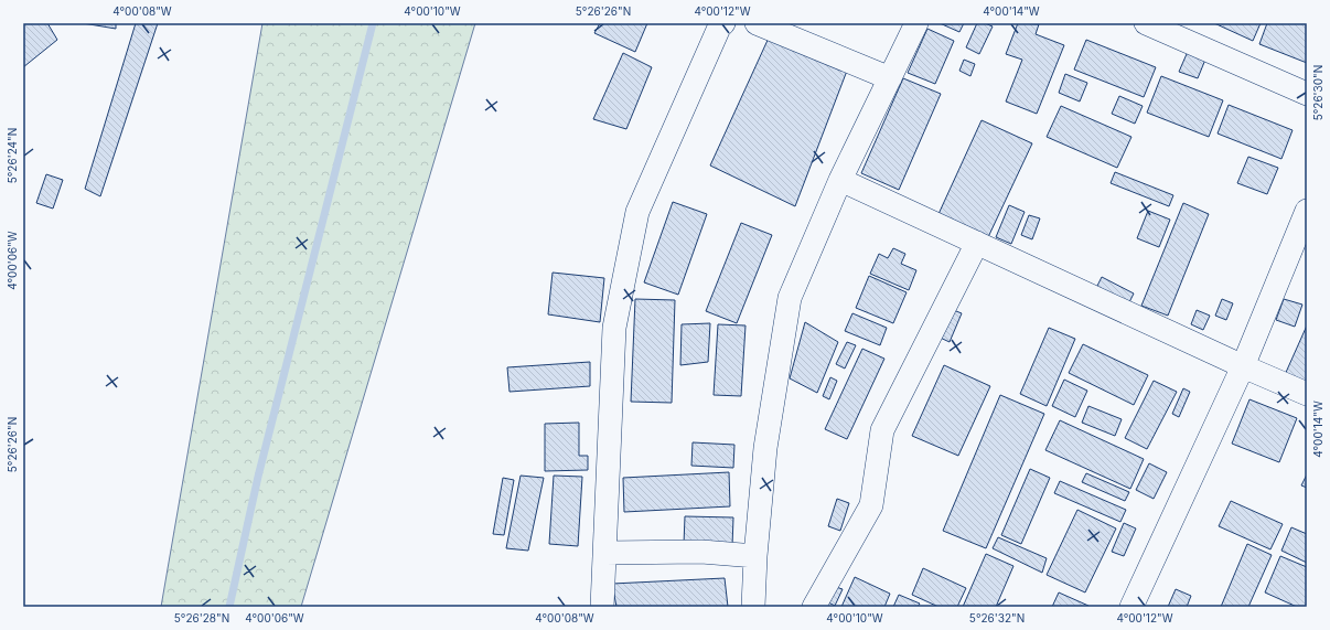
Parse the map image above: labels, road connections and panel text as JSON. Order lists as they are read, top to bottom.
{
  "coordinates": [
    "4°00'08\"W",
    "4°00'10\"W",
    "5°26'26\"N",
    "4°00'12\"W",
    "4°00'14\"W",
    "5°26'30\"N",
    "5°26'24\"N",
    "4°00'06\"W",
    "5°26'28\"N",
    "5°26'32\"N"
  ]
}
